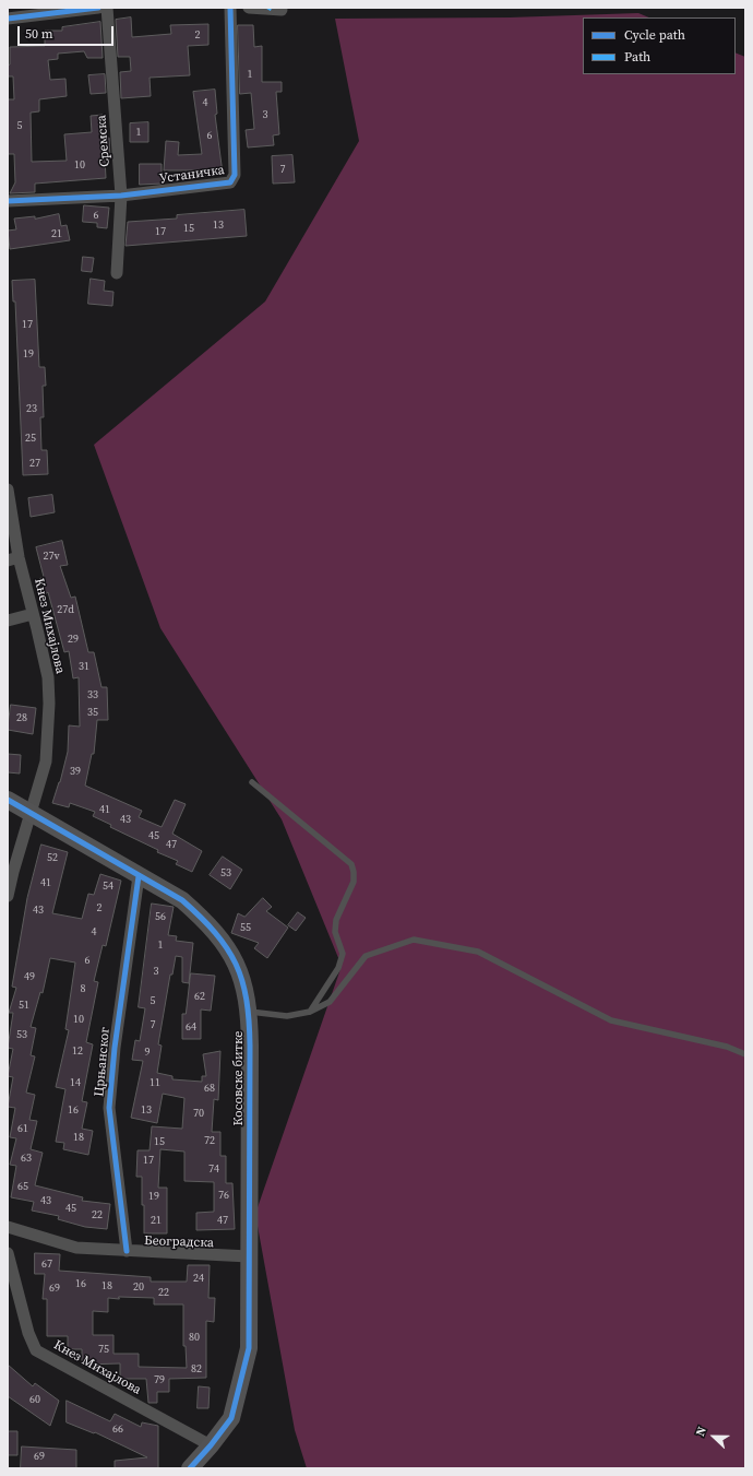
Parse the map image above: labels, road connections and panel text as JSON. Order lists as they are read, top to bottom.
{
  "streets": {
    "street": [
      "Сремска",
      "Устаничка",
      "Кнез Михајлова",
      "Црњанског",
      "Косовске битке",
      "Београдска"
    ]
  },
  "crossings": [
    ["Сремска", "Устаничка"],
    ["Кнез Михајлова", "Косовске битке"],
    ["Црњанског", "Косовске битке"],
    ["Црњанског", "Београдска"],
    ["Косовске битке", "Београдска"]
  ],
  "house_numbers": [
    "2",
    "1",
    "4",
    "3",
    "5",
    "1",
    "6",
    "10",
    "7",
    "6",
    "13",
    "15",
    "17",
    "21",
    "17",
    "19",
    "23",
    "25",
    "27",
    "27v",
    "27d",
    "29",
    "31",
    "33",
    "35",
    "28",
    "39",
    "41",
    "43",
    "45",
    "47",
    "52",
    "53",
    "41",
    "54",
    "2",
    "43",
    "56",
    "55",
    "4",
    "1",
    "6",
    "3",
    "49",
    "8",
    "62",
    "5",
    "51",
    "10",
    "7",
    "64",
    "53",
    "12",
    "9",
    "14",
    "11",
    "68",
    "16",
    "13",
    "70",
    "61",
    "18",
    "72",
    "15",
    "63",
    "17",
    "74",
    "65",
    "76",
    "19",
    "43",
    "45",
    "22",
    "21",
    "47",
    "67",
    "24",
    "16",
    "18",
    "20",
    "69",
    "22",
    "80",
    "75",
    "82",
    "79",
    "60",
    "66",
    "69"
  ],
  "legend": ["Cycle path", "Path"],
  "scale_bar": "50 m",
  "north": "left"
}
